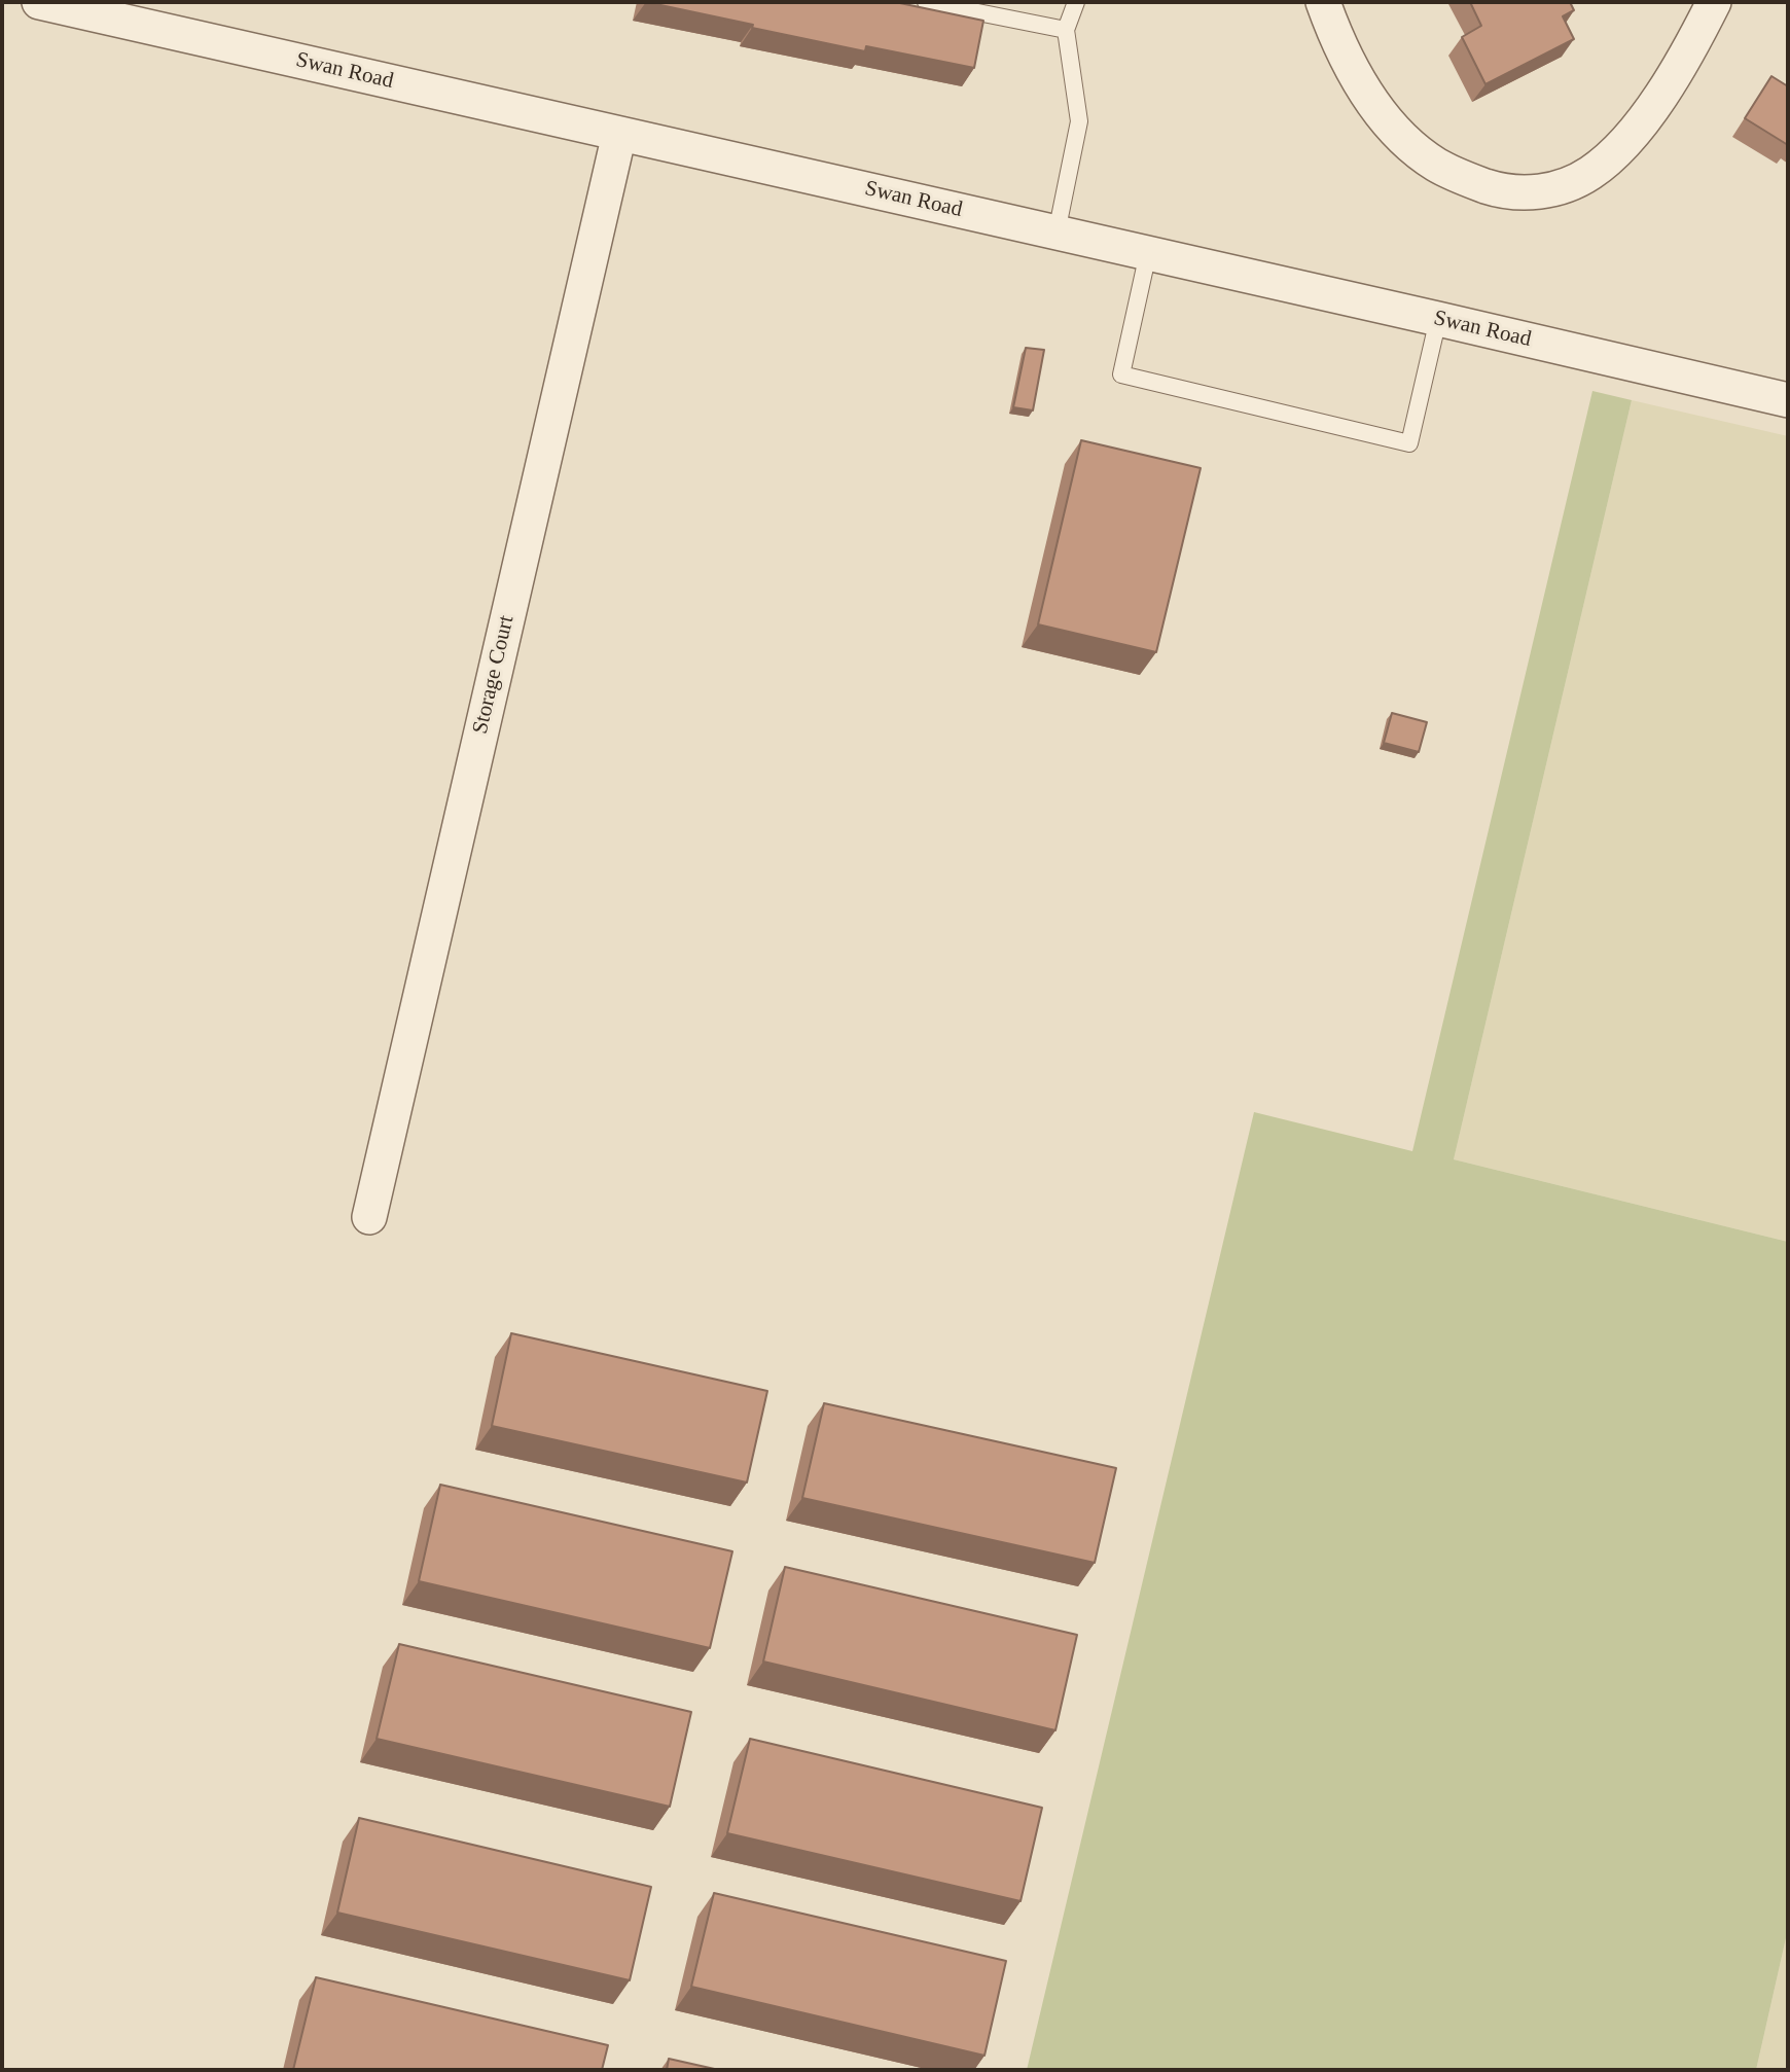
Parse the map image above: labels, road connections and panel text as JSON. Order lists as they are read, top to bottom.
{
  "streets": {
    "street": ["Swan Road", "Storage Court"]
  },
  "crossings": [
    ["Swan Road", "Storage Court"]
  ]
}
